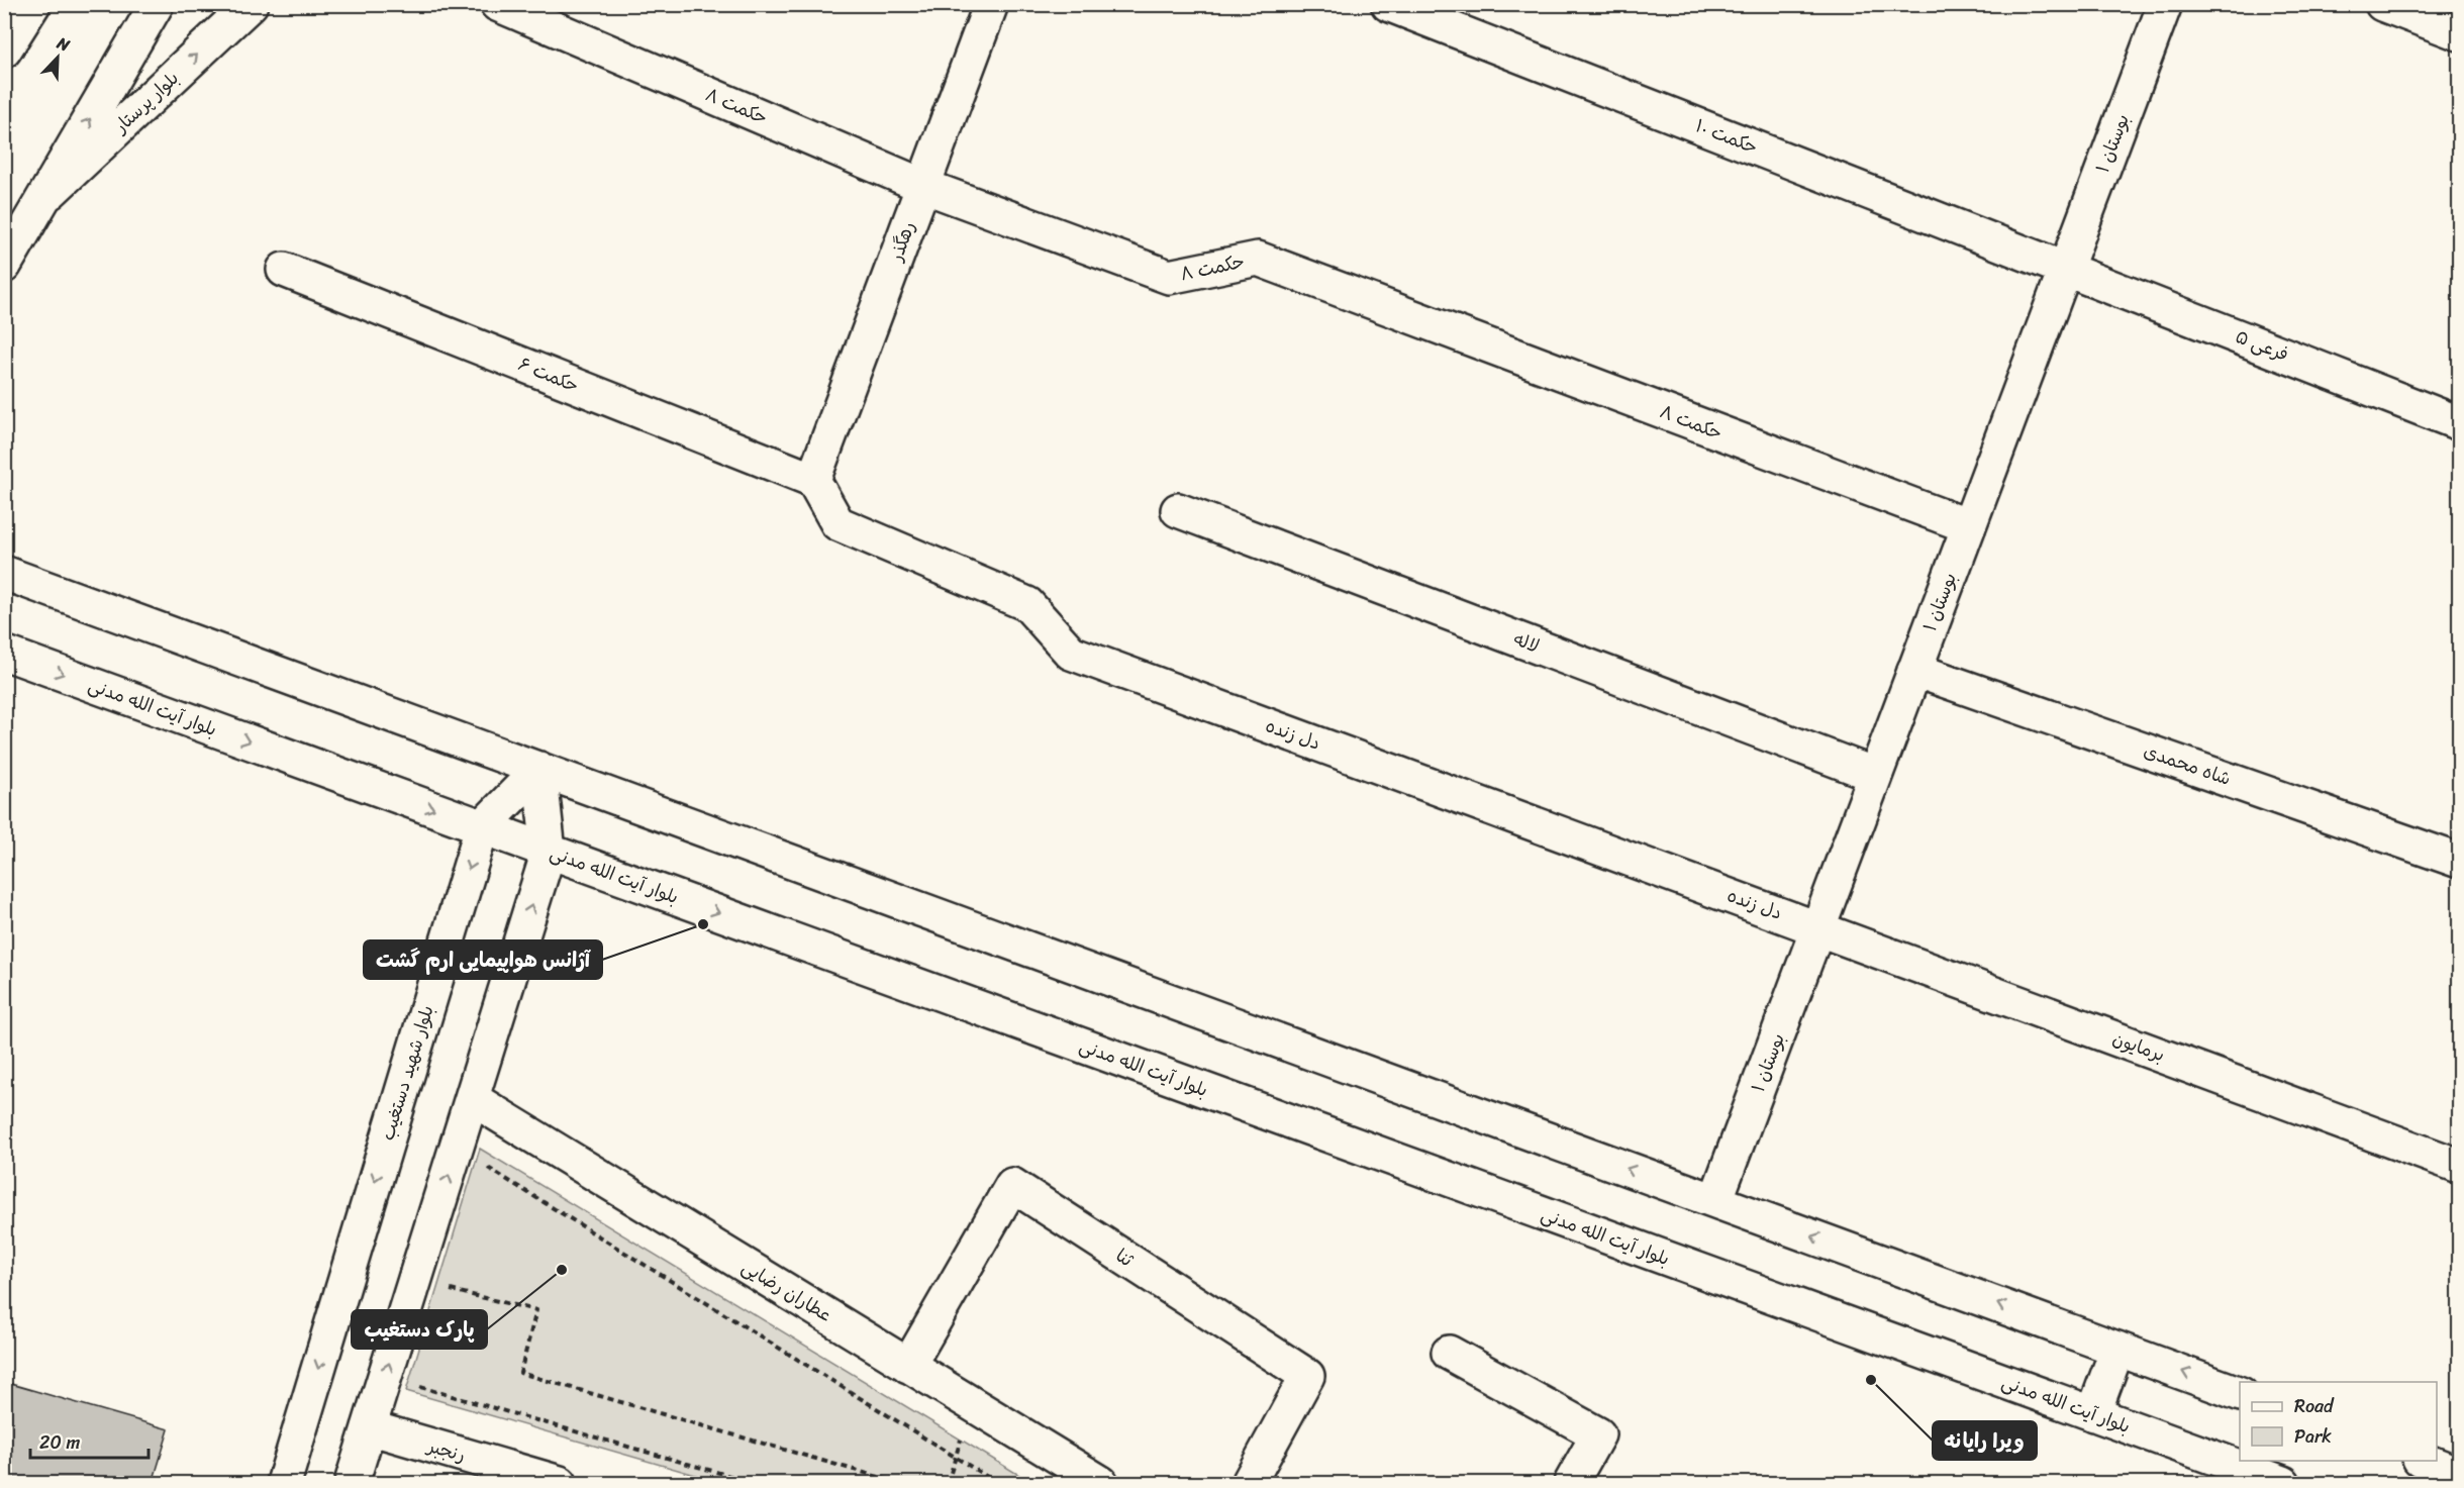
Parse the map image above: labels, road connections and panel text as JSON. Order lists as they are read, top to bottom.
{
  "streets": {
    "street": [
      "بلوار پرستار",
      "حکمت ۸",
      "حکمت ۱۰",
      "بوستان ۱",
      "رهگذر",
      "فرعی ۵",
      "حکمت ۶",
      "لاله",
      "بلوار آیت الله مدنی",
      "دل زنده",
      "شاه محمدی",
      "برمایون",
      "بلوار شهید دستغیب",
      "ثنا",
      "عطاران رضایی",
      "رنجبر"
    ]
  },
  "crossings": [
    ["حکمت ۸", "بوستان ۱"],
    ["حکمت ۸", "رهگذر"],
    ["حکمت ۱۰", "بوستان ۱"],
    ["حکمت ۱۰", "فرعی ۵"],
    ["بوستان ۱", "فرعی ۵"],
    ["بوستان ۱", "لاله"],
    ["بوستان ۱", "دل زنده"],
    ["بوستان ۱", "شاه محمدی"],
    ["بوستان ۱", "برمایون"],
    ["رهگذر", "حکمت ۶"],
    ["رهگذر", "دل زنده"],
    ["حکمت ۶", "دل زنده"],
    ["بلوار آیت الله مدنی", "بلوار شهید دستغیب"],
    ["دل زنده", "برمایون"],
    ["ثنا", "عطاران رضایی"]
  ],
  "places": ["آژانس هواپیمایی ارم‌ گشت", "پارک دستغیب", "ویرا رایانه"],
  "legend": ["Road", "Park"],
  "scale_bar": "20 m",
  "north": "top right"
}
